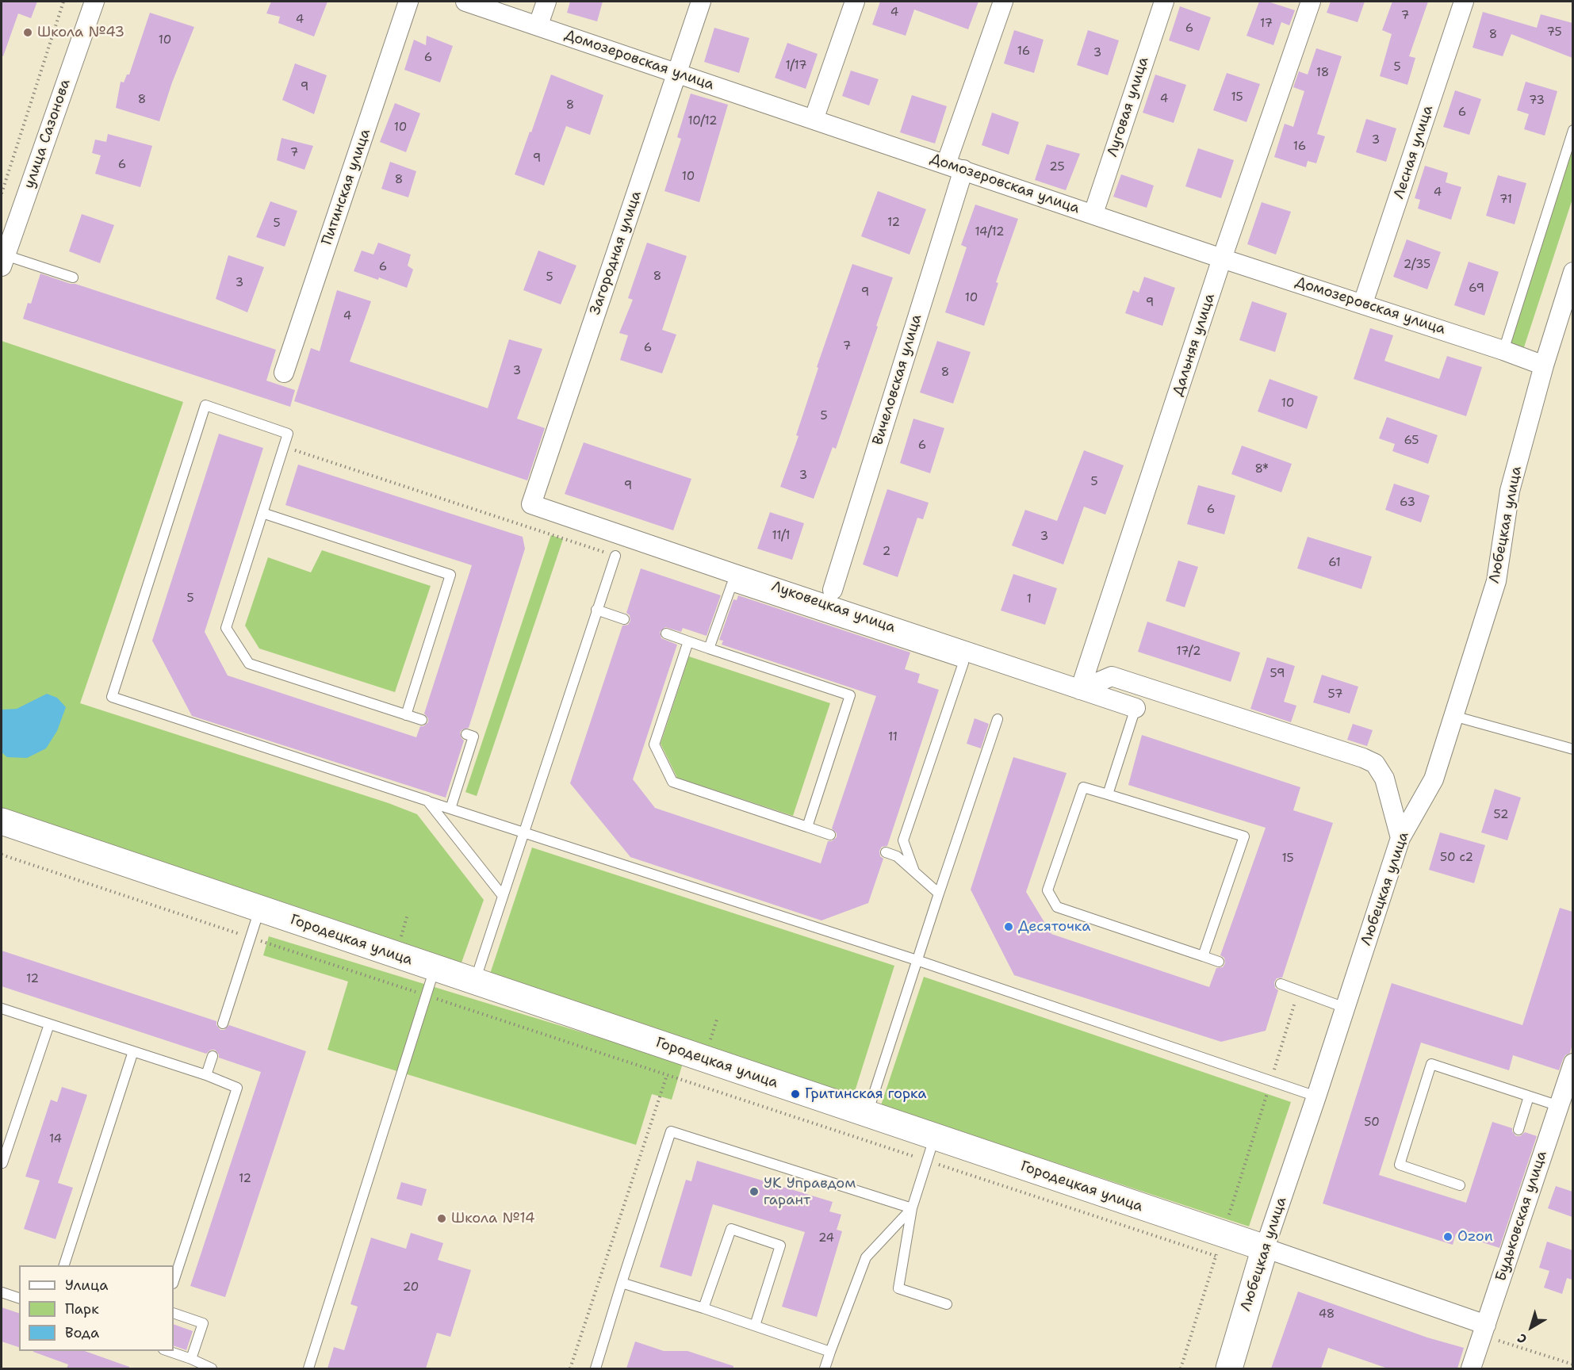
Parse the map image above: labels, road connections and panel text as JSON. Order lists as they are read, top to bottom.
{
  "streets": {
    "street": [
      "Домозеровская улица",
      "Луговая улица",
      "улица Сазонова",
      "Лесная улица",
      "Питинская улица",
      "Загородная улица",
      "Дальняя улица",
      "Вичеловская улица",
      "Любецкая улица",
      "Луковецкая улица",
      "Городецкая улица",
      "Будьковская улица"
    ]
  },
  "crossings": [
    ["Домозеровская улица", "Луговая улица"],
    ["Домозеровская улица", "Лесная улица"],
    ["Домозеровская улица", "Загородная улица"],
    ["Домозеровская улица", "Дальняя улица"],
    ["Домозеровская улица", "Вичеловская улица"],
    ["Домозеровская улица", "Любецкая улица"],
    ["Загородная улица", "Луковецкая улица"],
    ["Дальняя улица", "Луковецкая улица"],
    ["Любецкая улица", "Городецкая улица"],
    ["Городецкая улица", "Будьковская улица"]
  ],
  "places": [
    "Школа №43",
    "Десяточка",
    "Гритинская горка",
    "УК Управдом гарант",
    "Школа №14",
    "Ozon"
  ],
  "house_numbers": [
    "4",
    "7",
    "4",
    "17",
    "6",
    "75",
    "8",
    "10",
    "16",
    "3",
    "6",
    "1/17",
    "5",
    "18",
    "9",
    "15",
    "4",
    "8",
    "73",
    "8",
    "6",
    "10/12",
    "10",
    "3",
    "16",
    "7",
    "9",
    "6",
    "25",
    "10",
    "8",
    "4",
    "71",
    "12",
    "5",
    "14/12",
    "2/35",
    "6",
    "8",
    "5",
    "3",
    "69",
    "9",
    "10",
    "9",
    "4",
    "7",
    "6",
    "3",
    "8",
    "10",
    "5",
    "65",
    "6",
    "8*",
    "3",
    "5",
    "9",
    "63",
    "6",
    "11/1",
    "3",
    "2",
    "61",
    "5",
    "1",
    "17/2",
    "59",
    "57",
    "11",
    "52",
    "50 с2",
    "15",
    "12",
    "50",
    "14",
    "12",
    "24",
    "20",
    "48"
  ],
  "legend": ["Улица", "Парк", "Вода"],
  "north": "bottom left"
}
